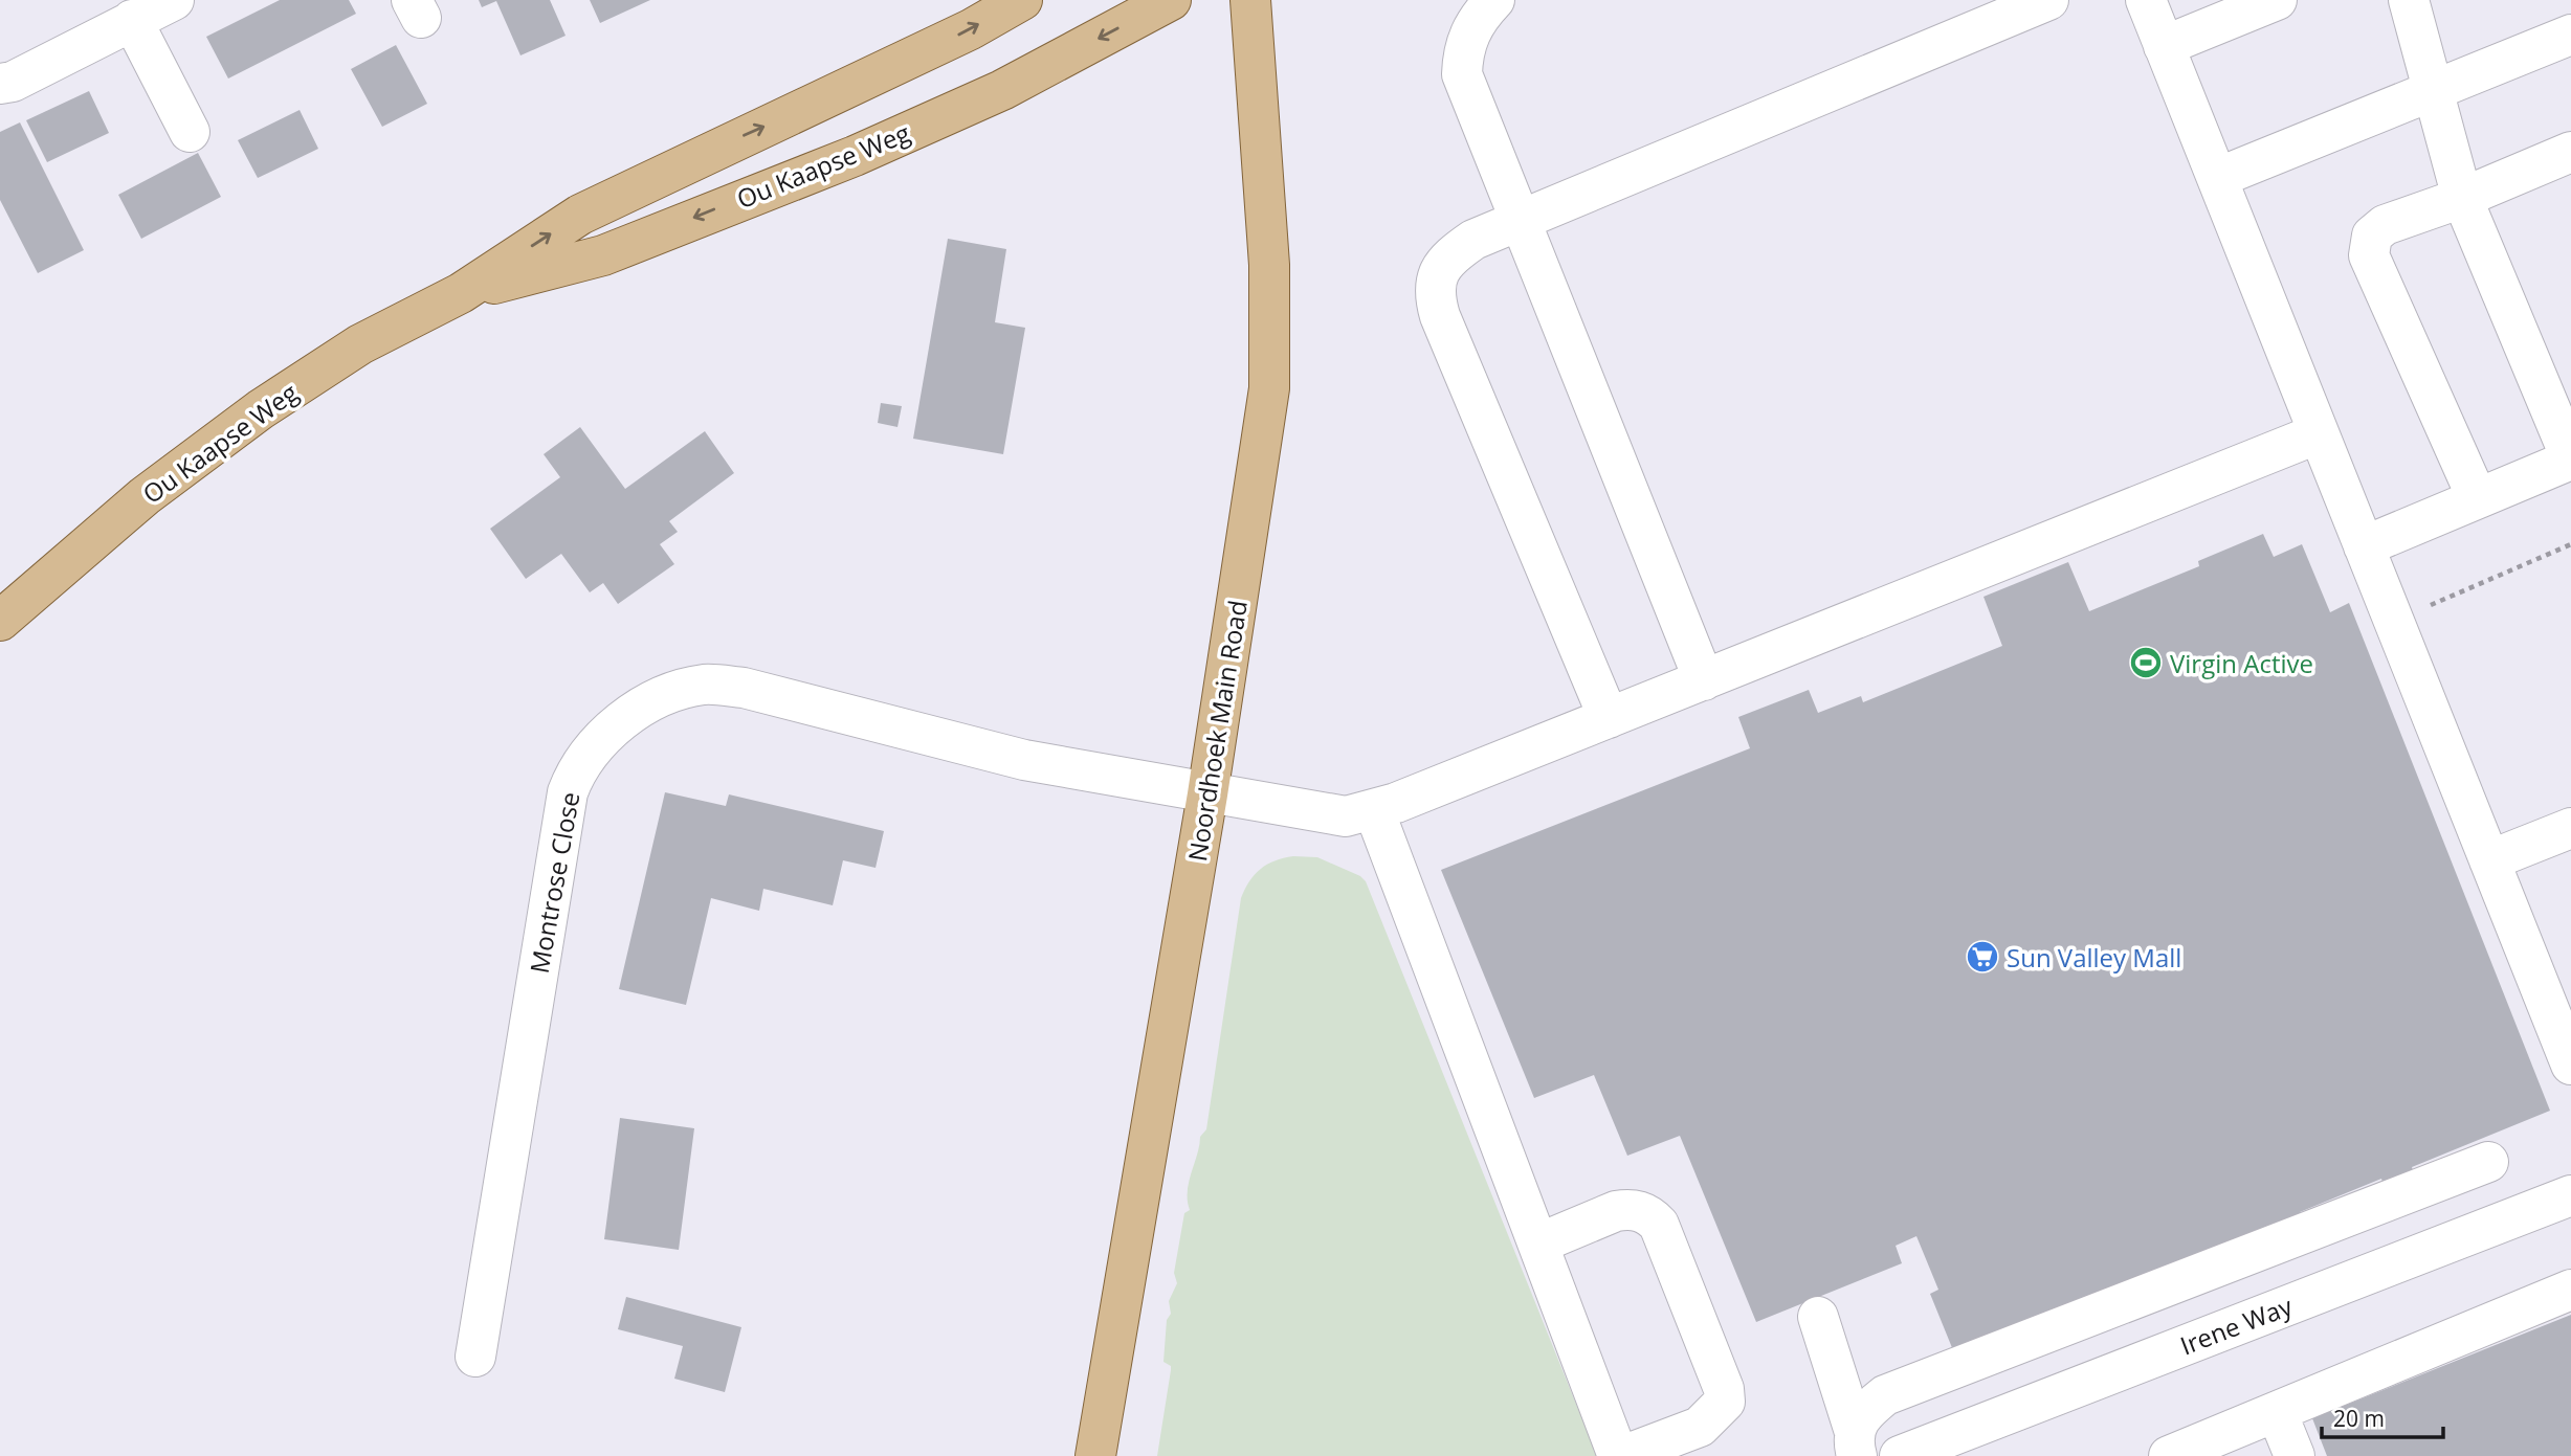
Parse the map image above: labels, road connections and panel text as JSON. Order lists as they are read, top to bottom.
{
  "streets": {
    "main road": ["Ou Kaapse Weg", "Noordhoek Main Road"],
    "street": ["Montrose Close", "Irene Way"]
  },
  "crossings": [
    ["Noordhoek Main Road", "Montrose Close"]
  ],
  "places": {
    "sports": ["Virgin Active"],
    "supermarket": ["Sun Valley Mall"]
  },
  "scale_bar": "20 m"
}
